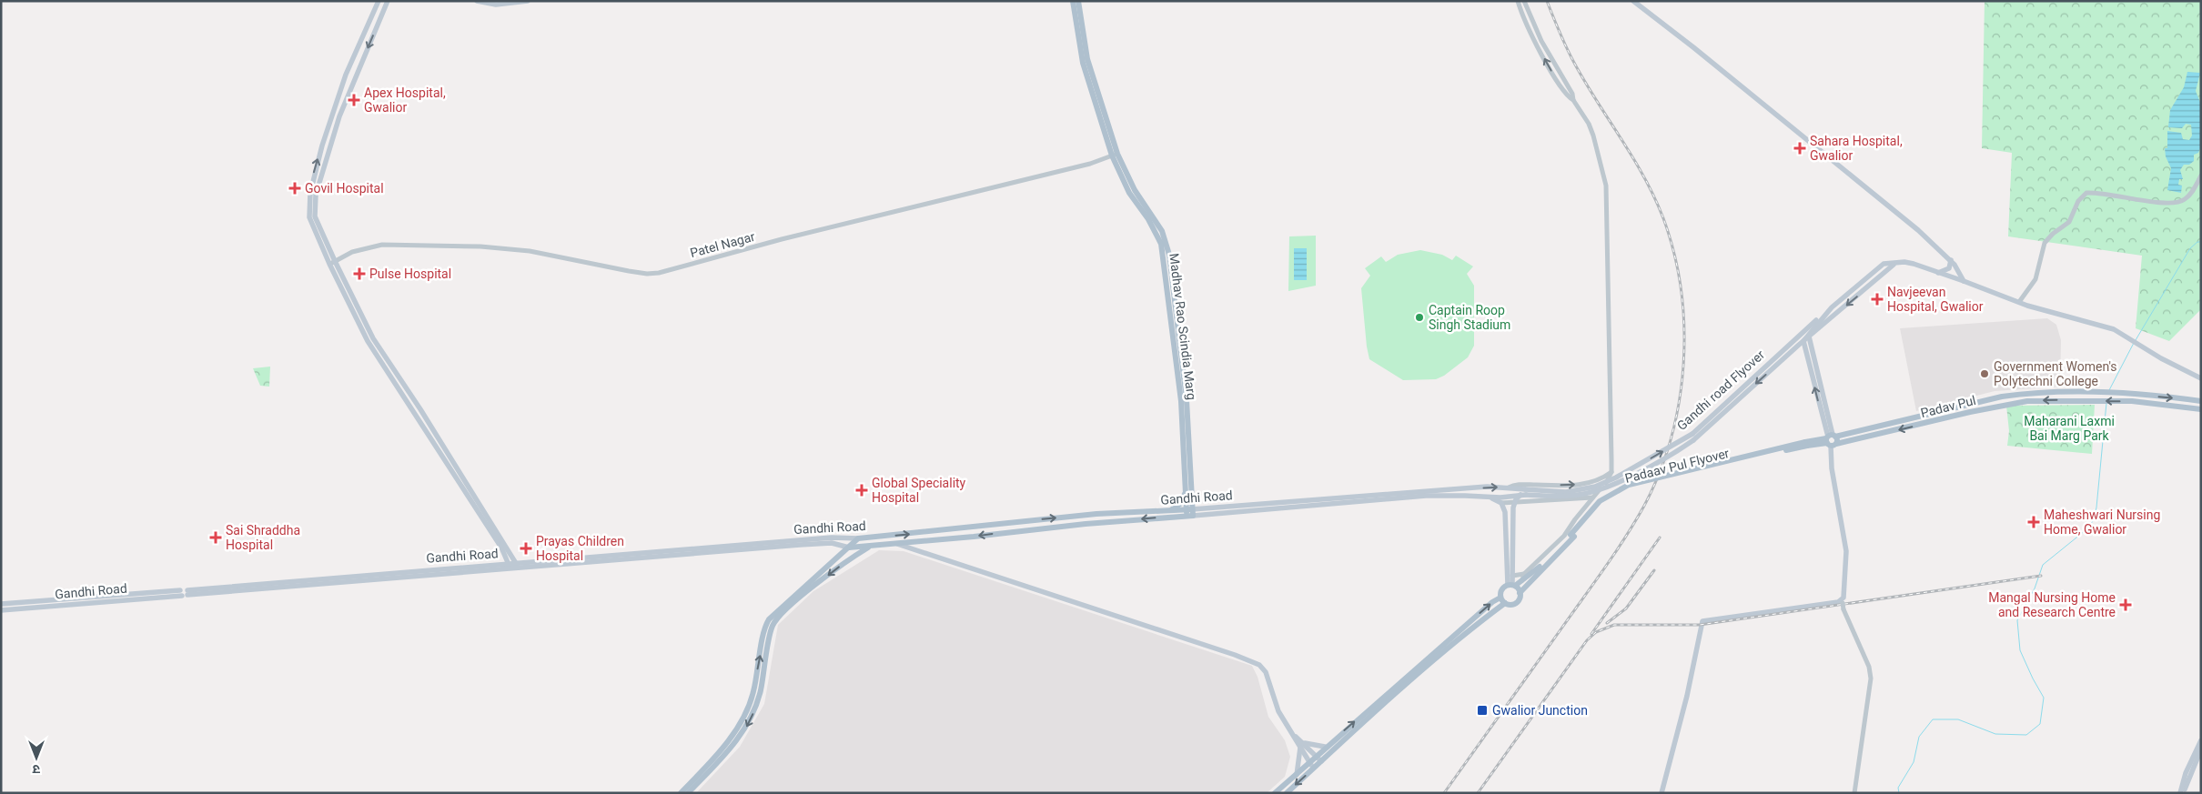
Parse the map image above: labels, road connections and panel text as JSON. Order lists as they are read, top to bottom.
{
  "streets": {
    "main road": [
      "Madhav Rao Scindia Marg",
      "Gandhi road Flyover",
      "Padav Pul",
      "Padaav Pul Flyover",
      "Gandhi Road"
    ],
    "street": ["Patel Nagar"]
  },
  "crossings": [
    ["Patel Nagar", "Madhav Rao Scindia Marg"],
    ["Madhav Rao Scindia Marg", "Gandhi Road"],
    ["Gandhi road Flyover", "Gandhi Road"],
    ["Padav Pul", "Padaav Pul Flyover"]
  ],
  "parks": ["Maharani Laxmi Bai Marg Park"],
  "places": {
    "health": [
      "Apex Hospital, Gwalior",
      "Sahara Hospital, Gwalior",
      "Govil Hospital",
      "Pulse Hospital",
      "Navjeevan Hospital, Gwalior",
      "Global Speciality Hospital",
      "Maheshwari Nursing Home, Gwalior",
      "Sai Shraddha Hospital",
      "Prayas Children Hospital",
      "Mangal Nursing Home and Research Centre"
    ],
    "other": ["Captain Roop Singh Stadium", "Government Women's Polytechni College"],
    "transit": ["Gwalior Junction"]
  },
  "north": "bottom"
}
